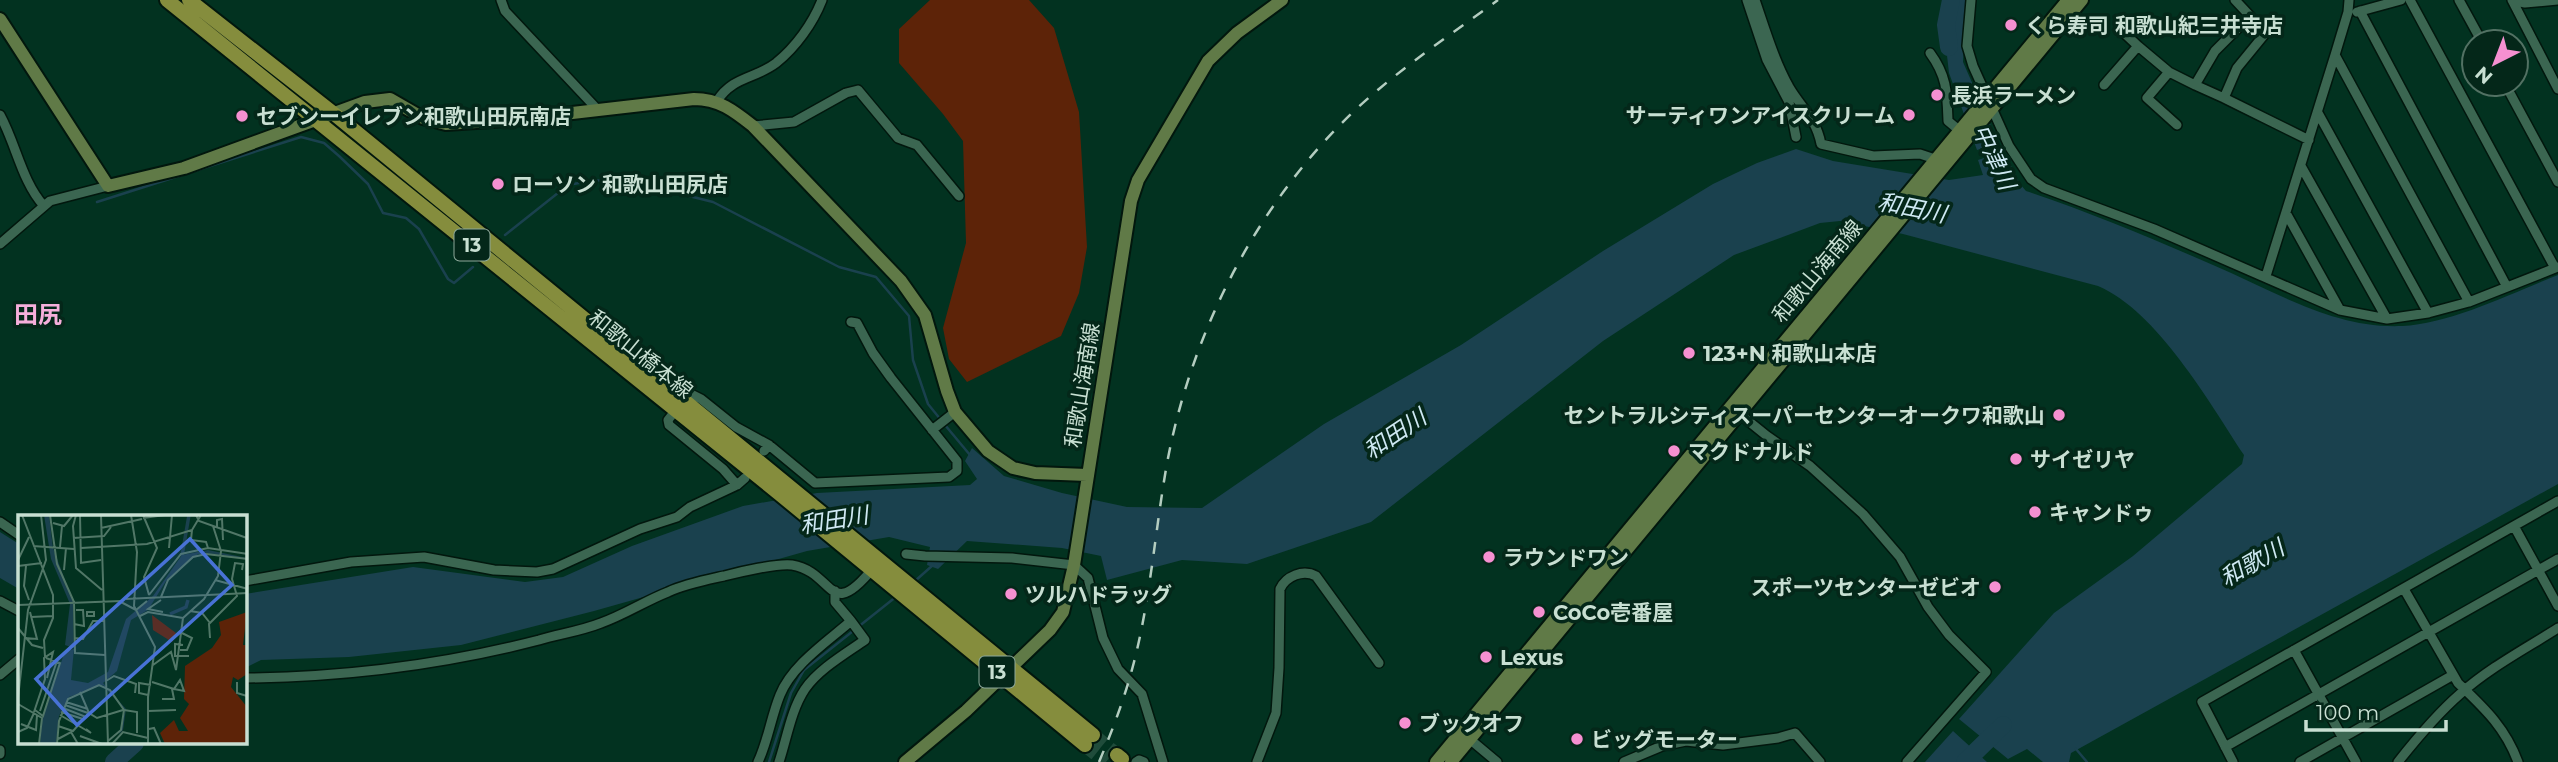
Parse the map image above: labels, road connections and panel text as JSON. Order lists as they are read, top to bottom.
{
  "streets": {
    "main road": ["13", "和歌山海南線", "和歌山橋本線"]
  },
  "crossings": [
    ["和歌山海南線", "和歌山橋本線"]
  ],
  "districts": ["田尻"],
  "water": ["中津川", "和田川", "和歌川"],
  "places": [
    "くら寿司 和歌山紀三井寺店",
    "長浜ラーメン",
    "サーティワンアイスクリーム",
    "セブンーイレブン和歌山田尻南店",
    "ローソン 和歌山田尻店",
    "123+N 和歌山本店",
    "セントラルシティスーパーセンターオークワ和歌山",
    "マクドナルド",
    "サイゼリヤ",
    "キャンドゥ",
    "ラウンドワン",
    "スポーツセンターゼビオ",
    "ツルハドラッグ",
    "CoCo壱番屋",
    "Lexus",
    "ブックオフ",
    "ビッグモーター"
  ],
  "scale_bar": "100 m",
  "north": "bottom left"
}
